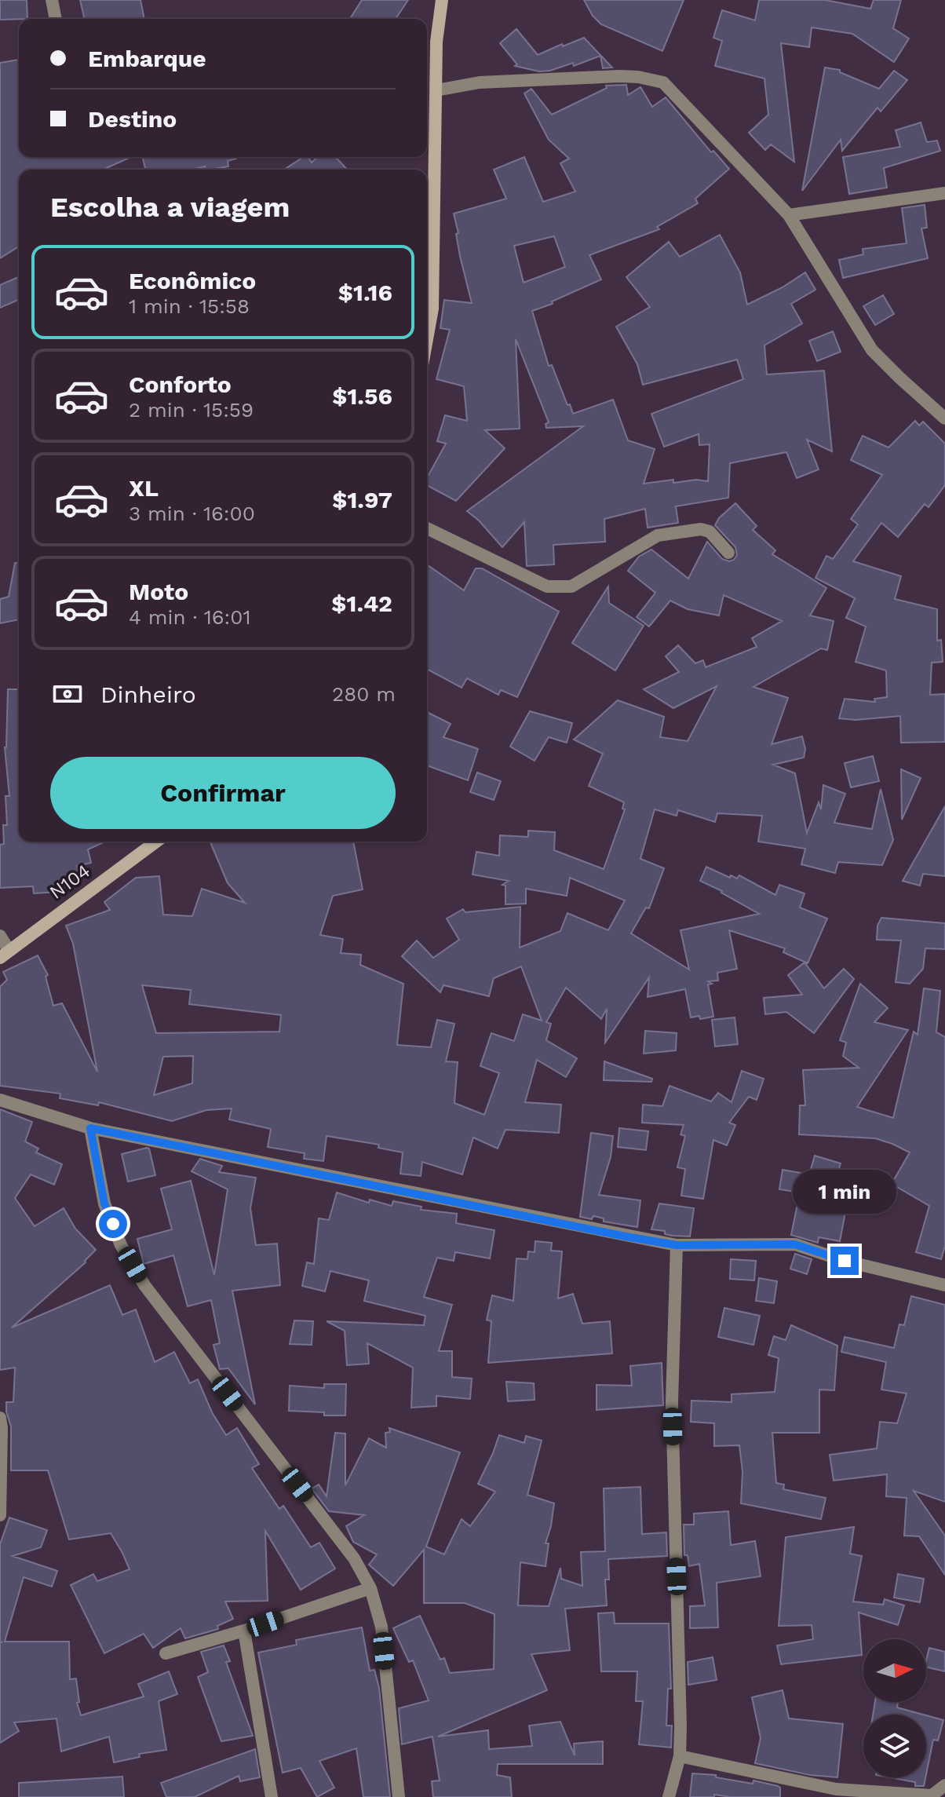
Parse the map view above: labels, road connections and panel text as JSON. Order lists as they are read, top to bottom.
{
  "streets": {
    "street": ["N104"]
  },
  "north": "right",
  "page": {
    "banner": ["Embarque", "Destino"],
    "heading": "Escolha a viagem",
    "list": [
      {
        "name": "Econômico",
        "note": "1 min · 15:58",
        "value": "$1.16"
      },
      {
        "name": "Conforto",
        "note": "2 min · 15:59",
        "value": "$1.56"
      },
      {
        "name": "XL",
        "note": "3 min · 16:00",
        "value": "$1.97"
      },
      {
        "name": "Moto",
        "note": "4 min · 16:01",
        "value": "$1.42"
      }
    ],
    "pay": ["Dinheiro", "280 m"],
    "buttons": "Confirmar",
    "bubble": "1 min"
  }
}
